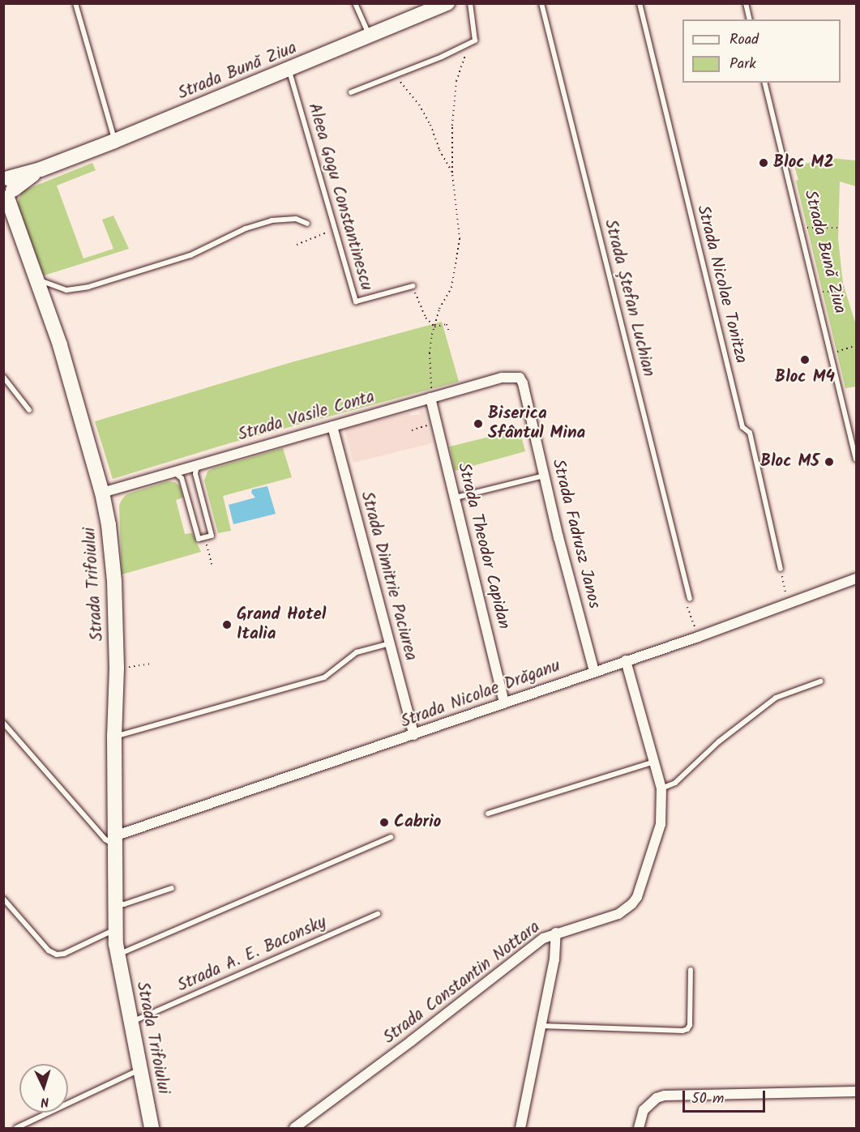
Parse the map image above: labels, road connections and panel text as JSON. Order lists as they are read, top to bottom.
{
  "streets": {
    "street": [
      "Strada Bună Ziua",
      "Strada Vasile Conta",
      "Strada Fadrusz Janos",
      "Strada Theodor Capidan",
      "Strada Dimitrie Paciurea",
      "Strada Trifoiului",
      "Strada Nicolae Drăganu",
      "Strada Constantin Nottara"
    ],
    "lane": [
      "Aleea Gogu Constantinescu",
      "Strada Nicolae Tonitza",
      "Strada Ștefan Luchian",
      "Strada A. E. Baconsky"
    ]
  },
  "crossings": [
    ["Strada Bună Ziua", "Aleea Gogu Constantinescu"],
    ["Strada Bună Ziua", "Strada Trifoiului"],
    ["Strada Vasile Conta", "Strada Fadrusz Janos"],
    ["Strada Vasile Conta", "Strada Theodor Capidan"],
    ["Strada Vasile Conta", "Strada Dimitrie Paciurea"],
    ["Strada Vasile Conta", "Strada Trifoiului"],
    ["Strada Fadrusz Janos", "Strada Nicolae Drăganu"],
    ["Strada Theodor Capidan", "Strada Nicolae Drăganu"],
    ["Strada Dimitrie Paciurea", "Strada Nicolae Drăganu"],
    ["Strada Trifoiului", "Strada Nicolae Drăganu"],
    ["Strada Trifoiului", "Strada A. E. Baconsky"],
    ["Strada Nicolae Drăganu", "Strada Constantin Nottara"]
  ],
  "places": [
    "Bloc M2",
    "Bloc M4",
    "Biserica Sfântul Mina",
    "Bloc M5",
    "Grand Hotel Italia",
    "Cabrio"
  ],
  "legend": ["Road", "Park"],
  "scale_bar": "50 m",
  "north": "bottom"
}
